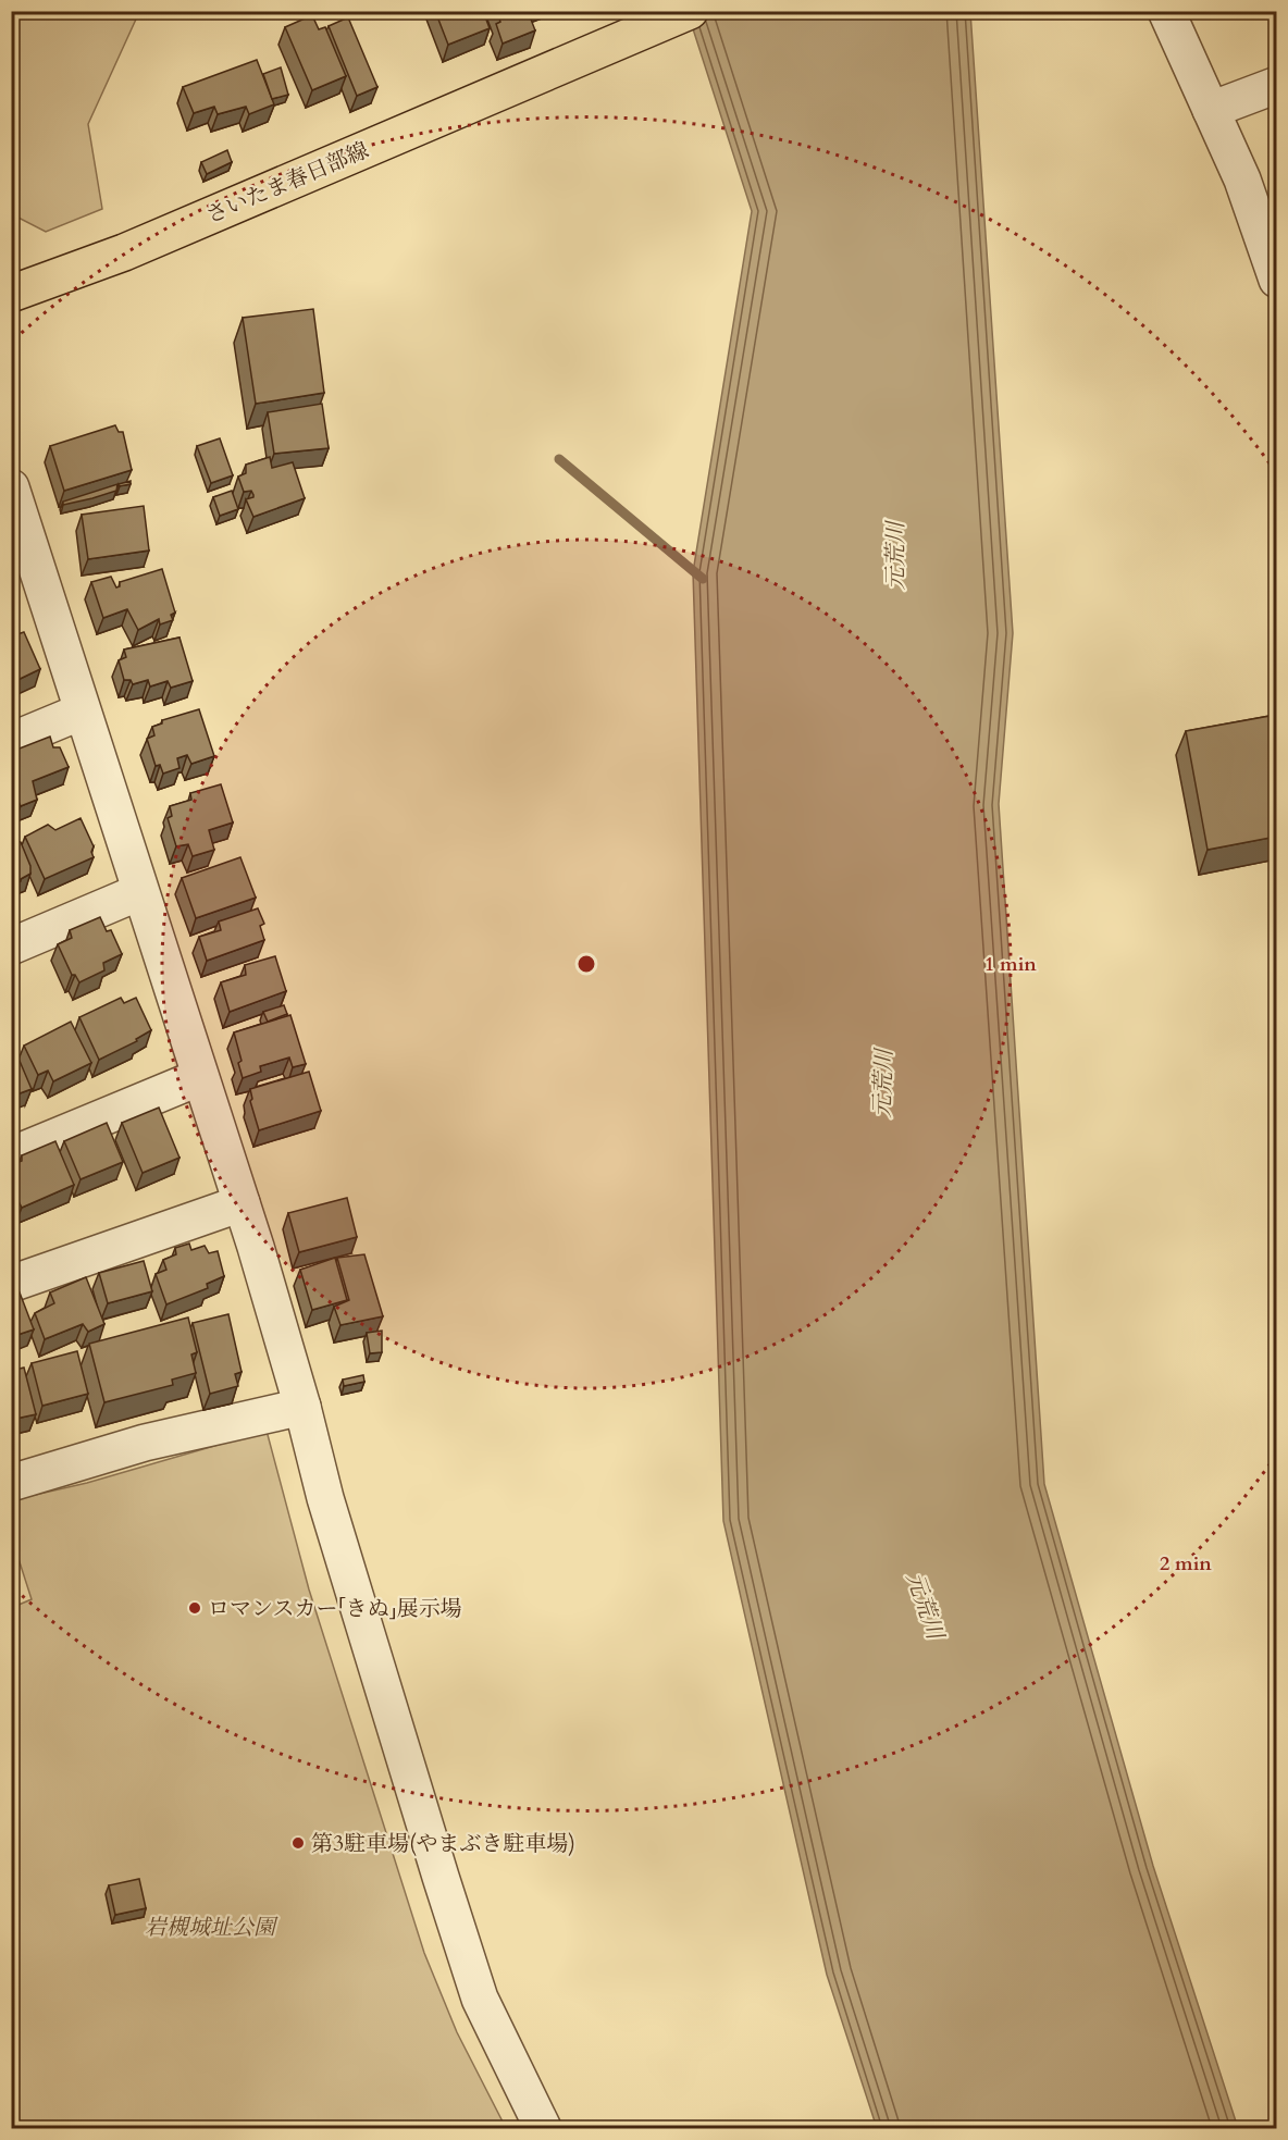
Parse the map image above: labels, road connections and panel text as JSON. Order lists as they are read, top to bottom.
{
  "streets": {
    "main road": ["さいたま春日部線"]
  },
  "water": ["元荒川"],
  "parks": ["岩槻城址公園"],
  "places": ["ロマンスカー「きぬ」展示場", "第3駐車場(やまぶき駐車場)"],
  "rings": ["1 min", "2 min"]
}
